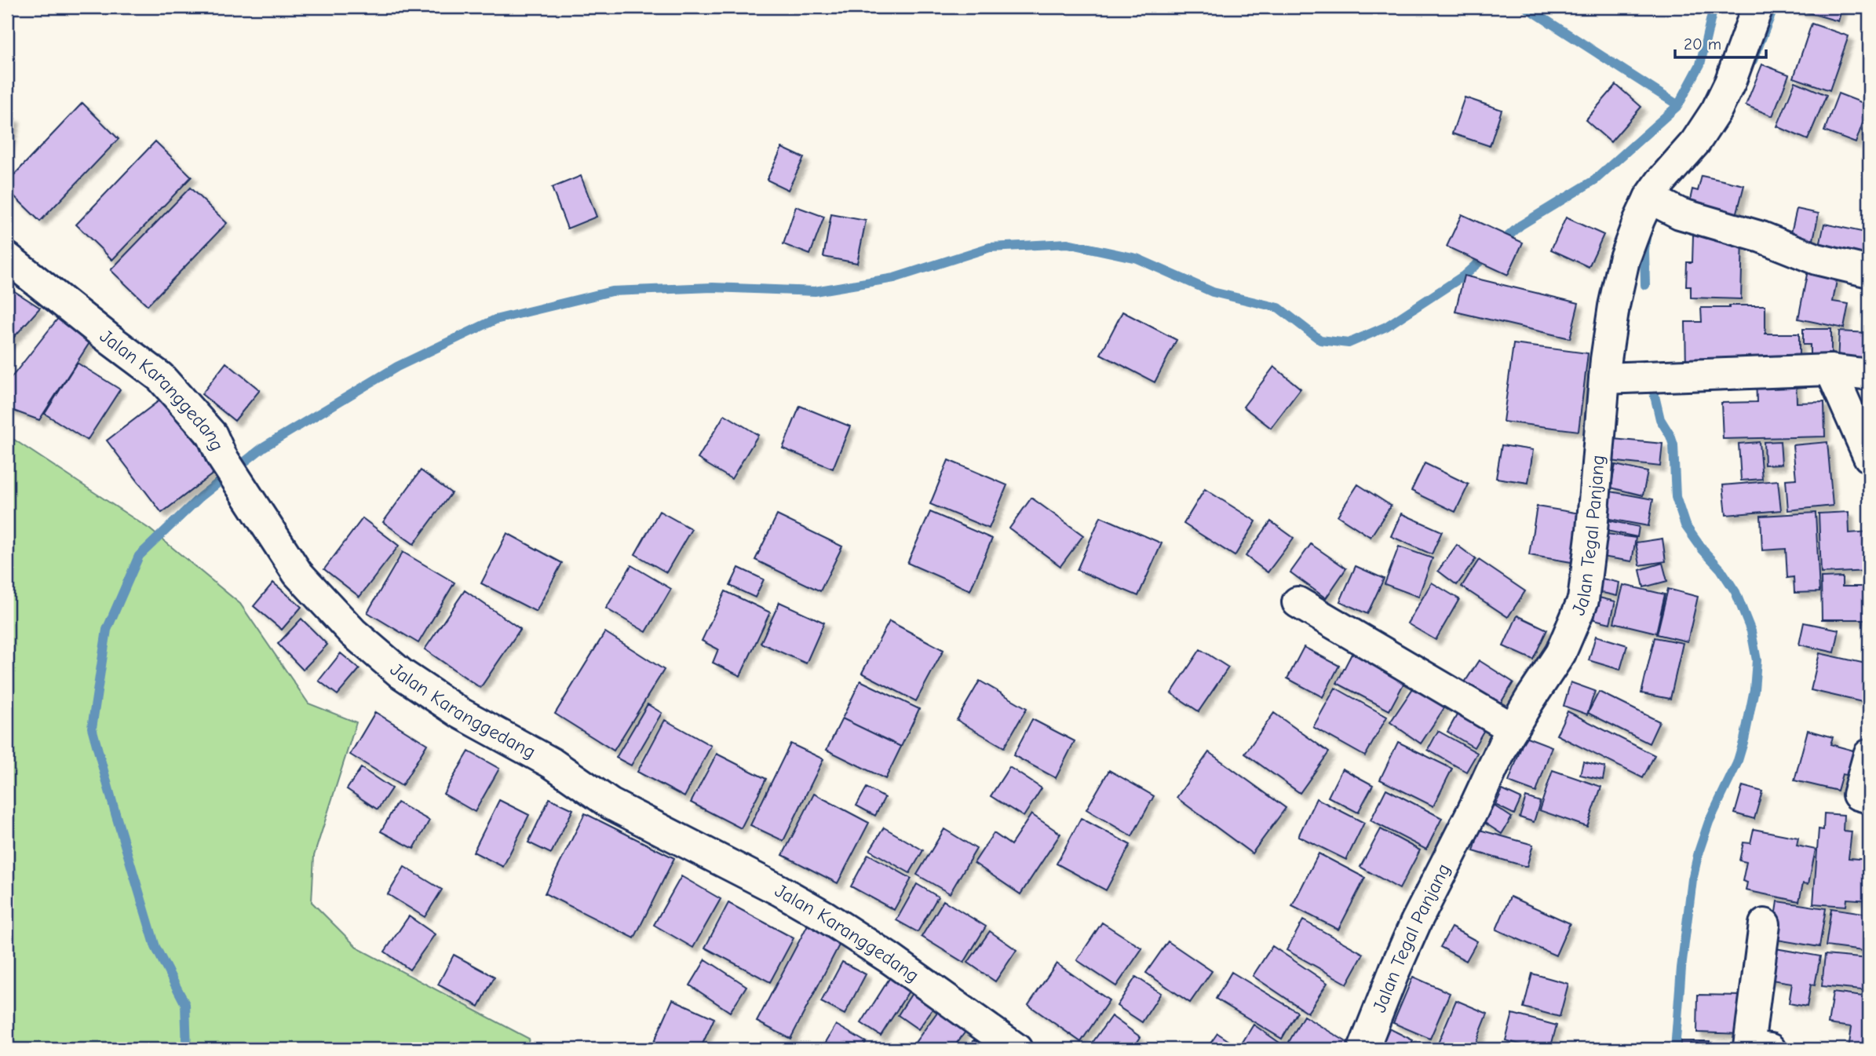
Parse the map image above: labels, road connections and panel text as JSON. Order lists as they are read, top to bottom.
{
  "streets": {
    "street": ["Jalan Karanggedang", "Jalan Tegal Panjang"]
  },
  "scale_bar": "20 m"
}
